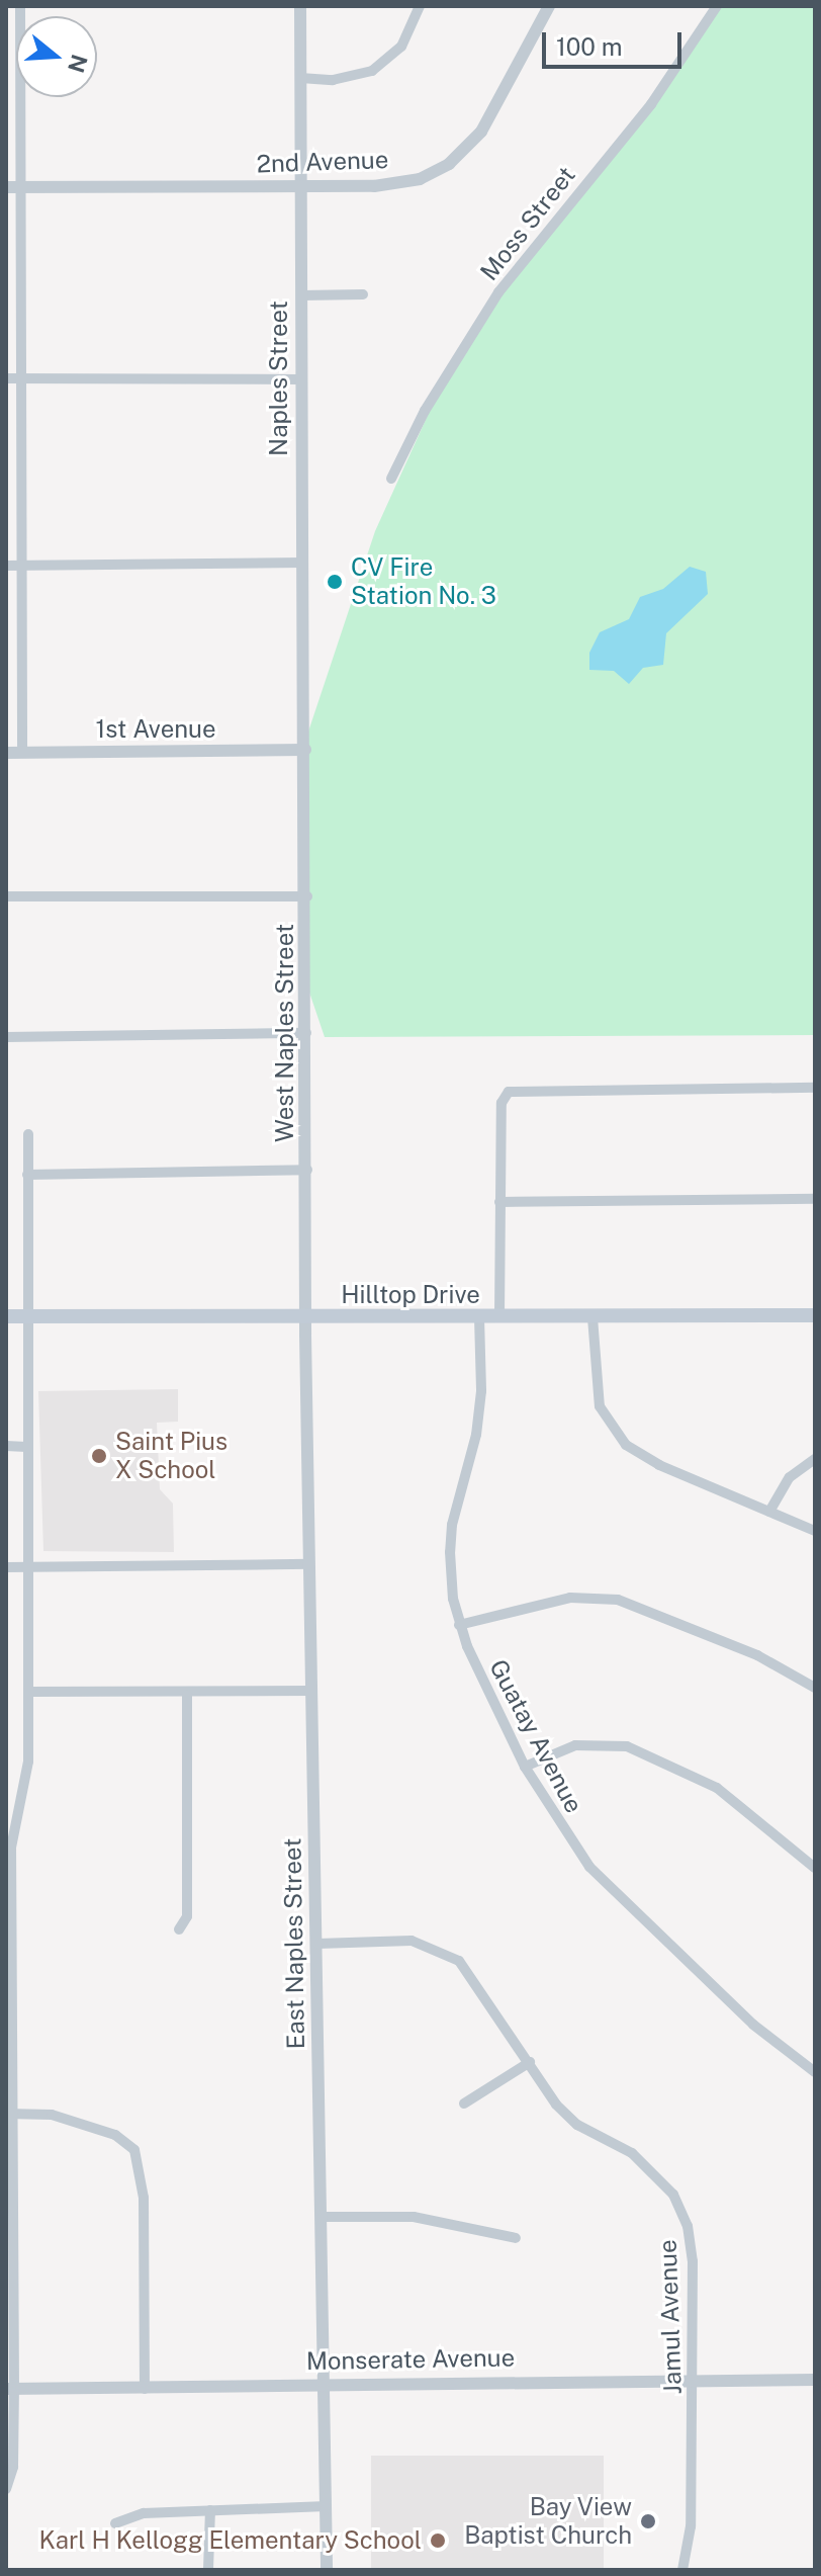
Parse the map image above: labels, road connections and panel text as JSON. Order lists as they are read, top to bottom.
{
  "streets": {
    "main road": ["Hilltop Drive"],
    "street": [
      "2nd Avenue",
      "Moss Street",
      "Naples Street",
      "1st Avenue",
      "West Naples Street",
      "Guatay Avenue",
      "East Naples Street",
      "Jamul Avenue",
      "Monserate Avenue"
    ]
  },
  "crossings": [
    ["2nd Avenue", "Naples Street"],
    ["Naples Street", "1st Avenue"],
    ["Naples Street", "West Naples Street"],
    ["1st Avenue", "West Naples Street"],
    ["West Naples Street", "Hilltop Drive"],
    ["West Naples Street", "East Naples Street"],
    ["Hilltop Drive", "Guatay Avenue"],
    ["Hilltop Drive", "East Naples Street"],
    ["East Naples Street", "Jamul Avenue"],
    ["East Naples Street", "Monserate Avenue"],
    ["Jamul Avenue", "Monserate Avenue"]
  ],
  "places": [
    "CV Fire Station No. 3",
    "Saint Pius X School",
    "Bay View Baptist Church",
    "Karl H Kellogg Elementary School"
  ],
  "scale_bar": "100 m",
  "north": "right"
}
